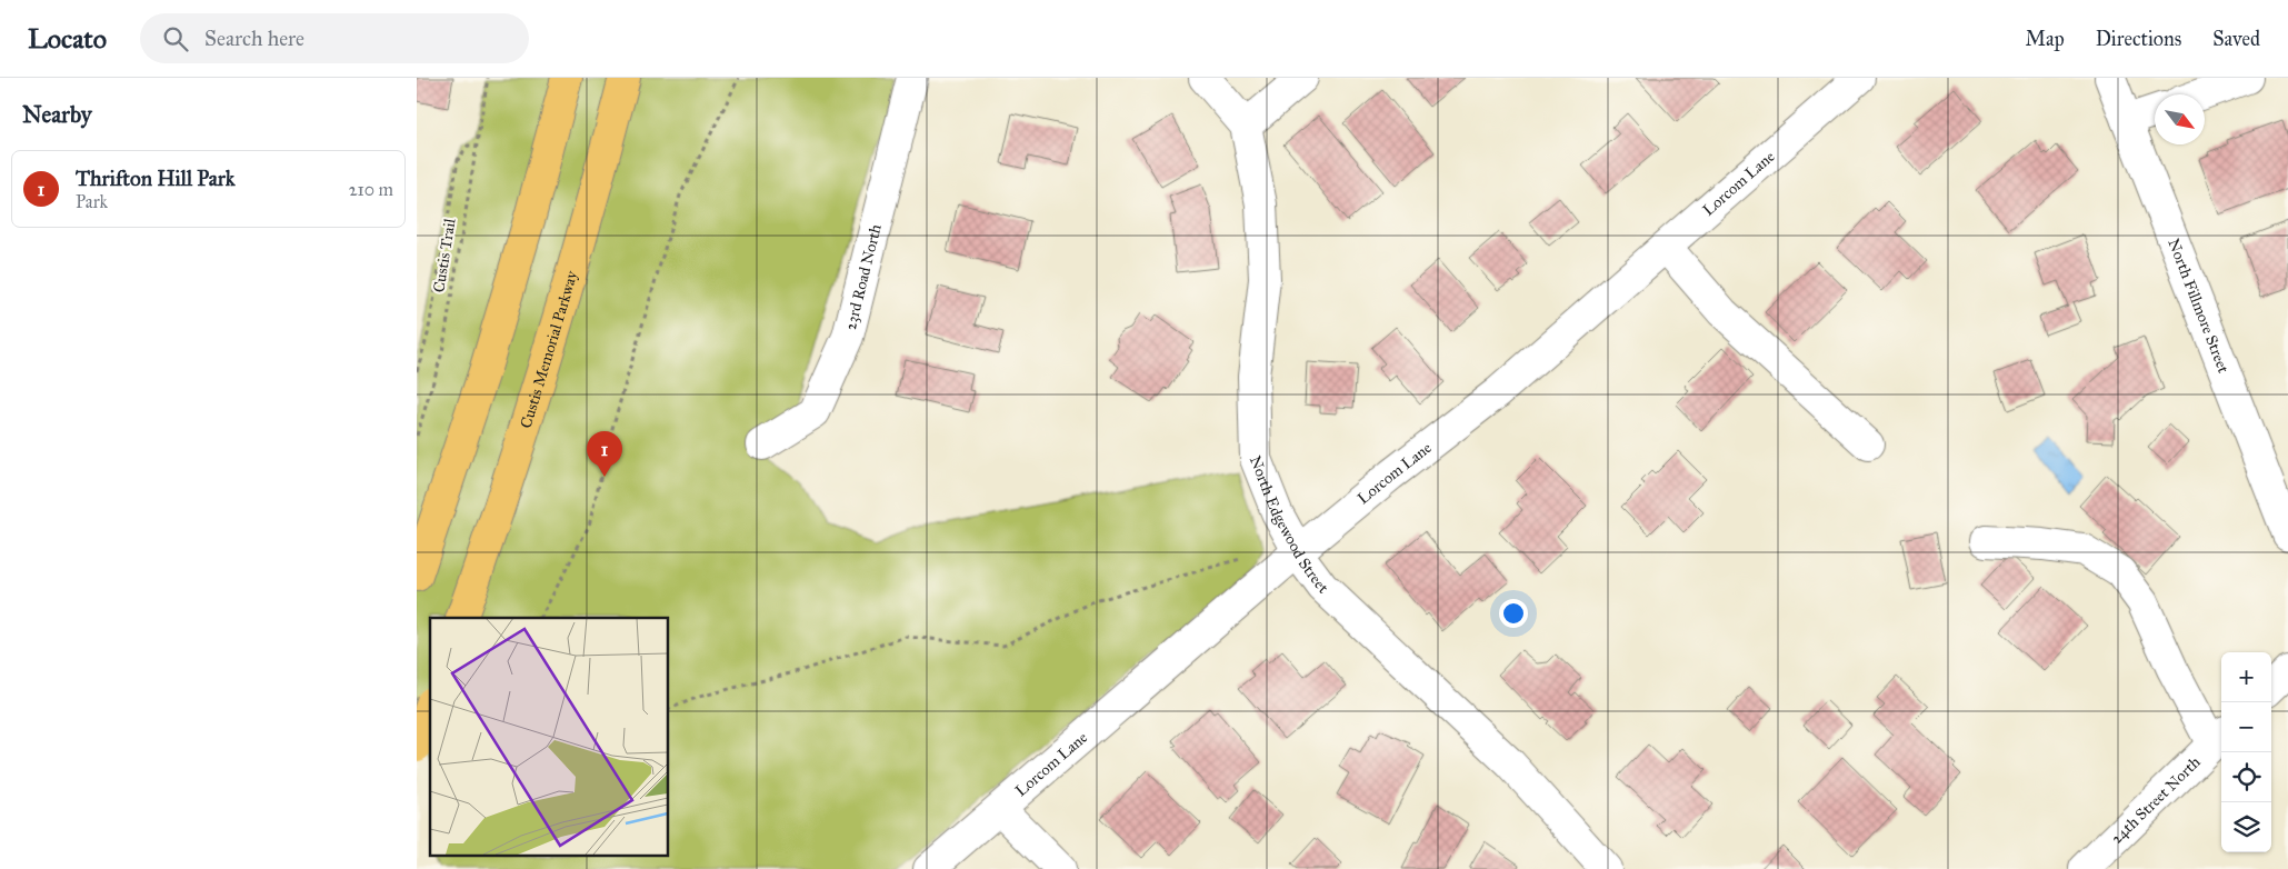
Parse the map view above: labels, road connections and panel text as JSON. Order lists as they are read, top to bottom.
{
  "streets": {
    "highway": ["Custis Memorial Parkway"],
    "street": [
      "Lorcom Lane",
      "23rd Road North",
      "North Fillmore Street",
      "North Edgewood Street",
      "24th Street North"
    ],
    "path": ["Custis Trail"]
  },
  "crossings": [
    ["Lorcom Lane", "North Edgewood Street"]
  ],
  "north": "bottom right",
  "page": {
    "header": "Locato",
    "search": "Search here",
    "nav": ["Map", "Directions", "Saved"],
    "heading": "Nearby",
    "list": [
      {
        "mark": "1",
        "name": "Thrifton Hill Park",
        "note": "Park",
        "value": "210 m"
      }
    ],
    "pins": "1",
    "map_buttons": ["+", "−"]
  }
}
